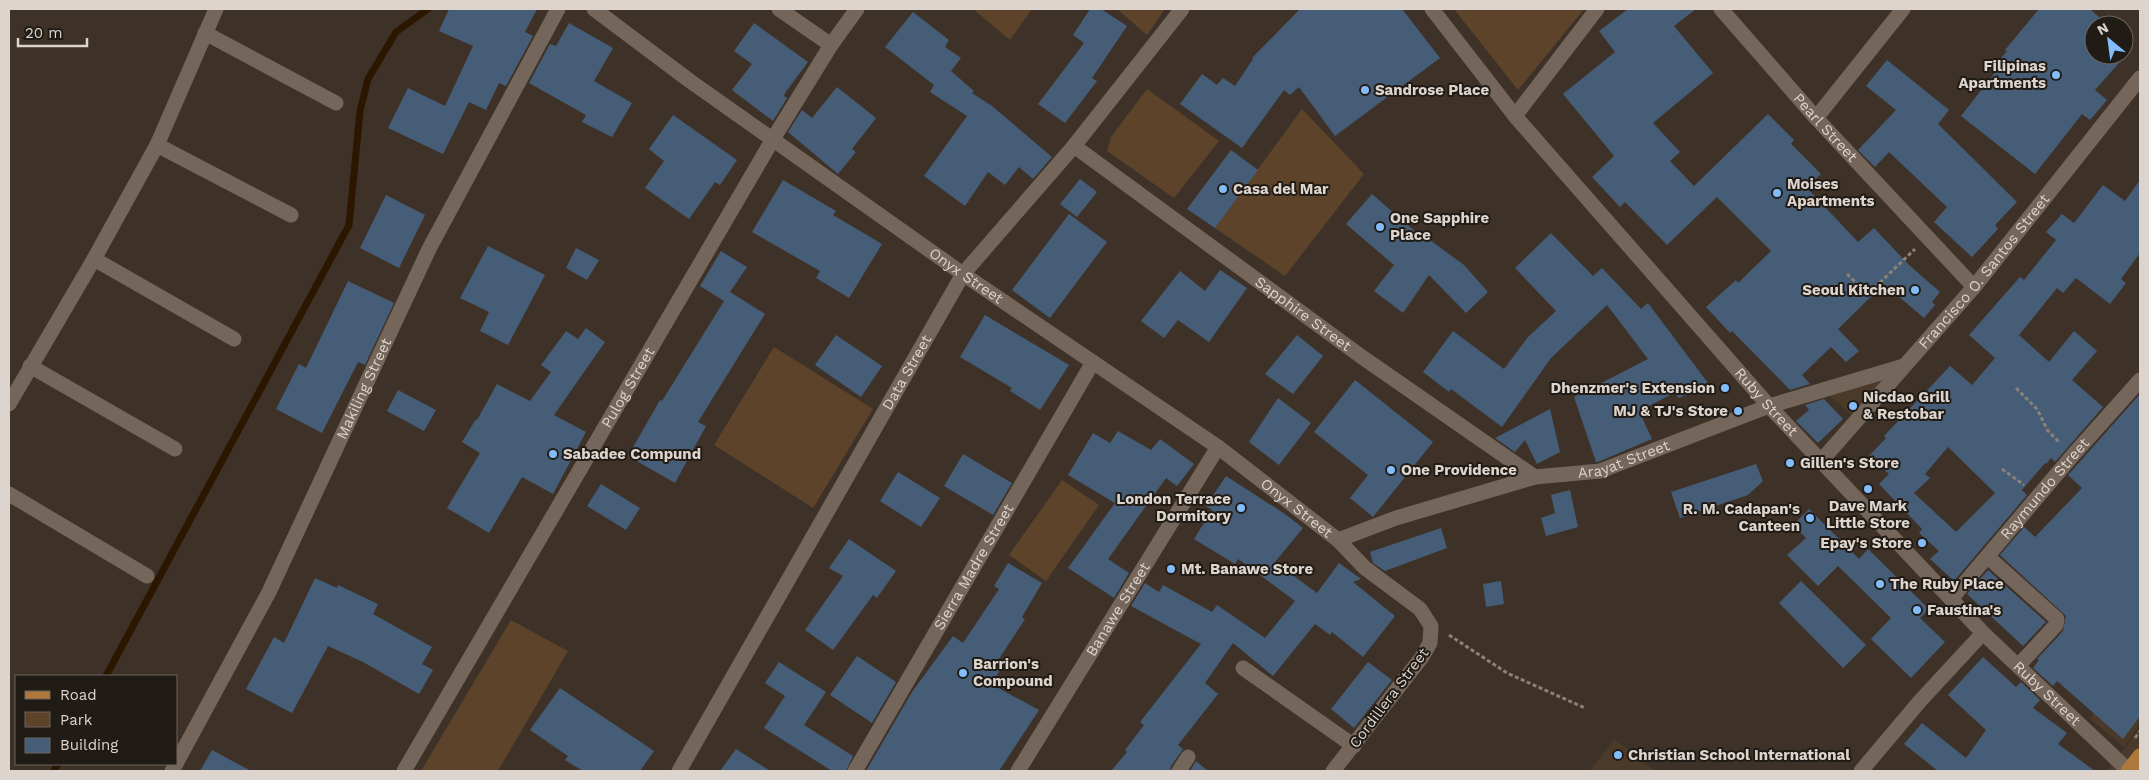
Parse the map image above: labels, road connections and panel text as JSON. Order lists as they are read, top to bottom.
{
  "streets": {
    "street": [
      "Pearl Street",
      "Francisco O. Santos Street",
      "Onyx Street",
      "Sapphire Street",
      "Data Street",
      "Makiling Street",
      "Pulog Street",
      "Ruby Street",
      "Arayat Street",
      "Raymundo Street",
      "Sierra Madre Street",
      "Banawe Street",
      "Cordillera Street"
    ]
  },
  "crossings": [
    ["Pearl Street", "Francisco O. Santos Street"],
    ["Francisco O. Santos Street", "Ruby Street"],
    ["Francisco O. Santos Street", "Arayat Street"],
    ["Onyx Street", "Data Street"],
    ["Onyx Street", "Pulog Street"],
    ["Onyx Street", "Arayat Street"],
    ["Onyx Street", "Sierra Madre Street"],
    ["Onyx Street", "Banawe Street"],
    ["Onyx Street", "Cordillera Street"],
    ["Sapphire Street", "Data Street"],
    ["Sapphire Street", "Arayat Street"],
    ["Ruby Street", "Arayat Street"],
    ["Ruby Street", "Raymundo Street"],
    ["Arayat Street", "Cordillera Street"]
  ],
  "places": [
    "Filipinas Apartments",
    "Sandrose Place",
    "Casa del Mar",
    "Moises Apartments",
    "One Sapphire Place",
    "Seoul Kitchen",
    "Dhenzmer's Extension",
    "Nicdao Grill & Restobar",
    "MJ & TJ's Store",
    "Sabadee Compund",
    "Gillen's Store",
    "One Providence",
    "Dave Mark Little Store",
    "London Terrace Dormitory",
    "R. M. Cadapan's Canteen",
    "Epay's Store",
    "Mt. Banawe Store",
    "The Ruby Place",
    "Faustina's",
    "Barrion's Compound",
    "Christian School International"
  ],
  "legend": ["Road", "Park", "Building"],
  "scale_bar": "20 m",
  "north": "top left"
}
